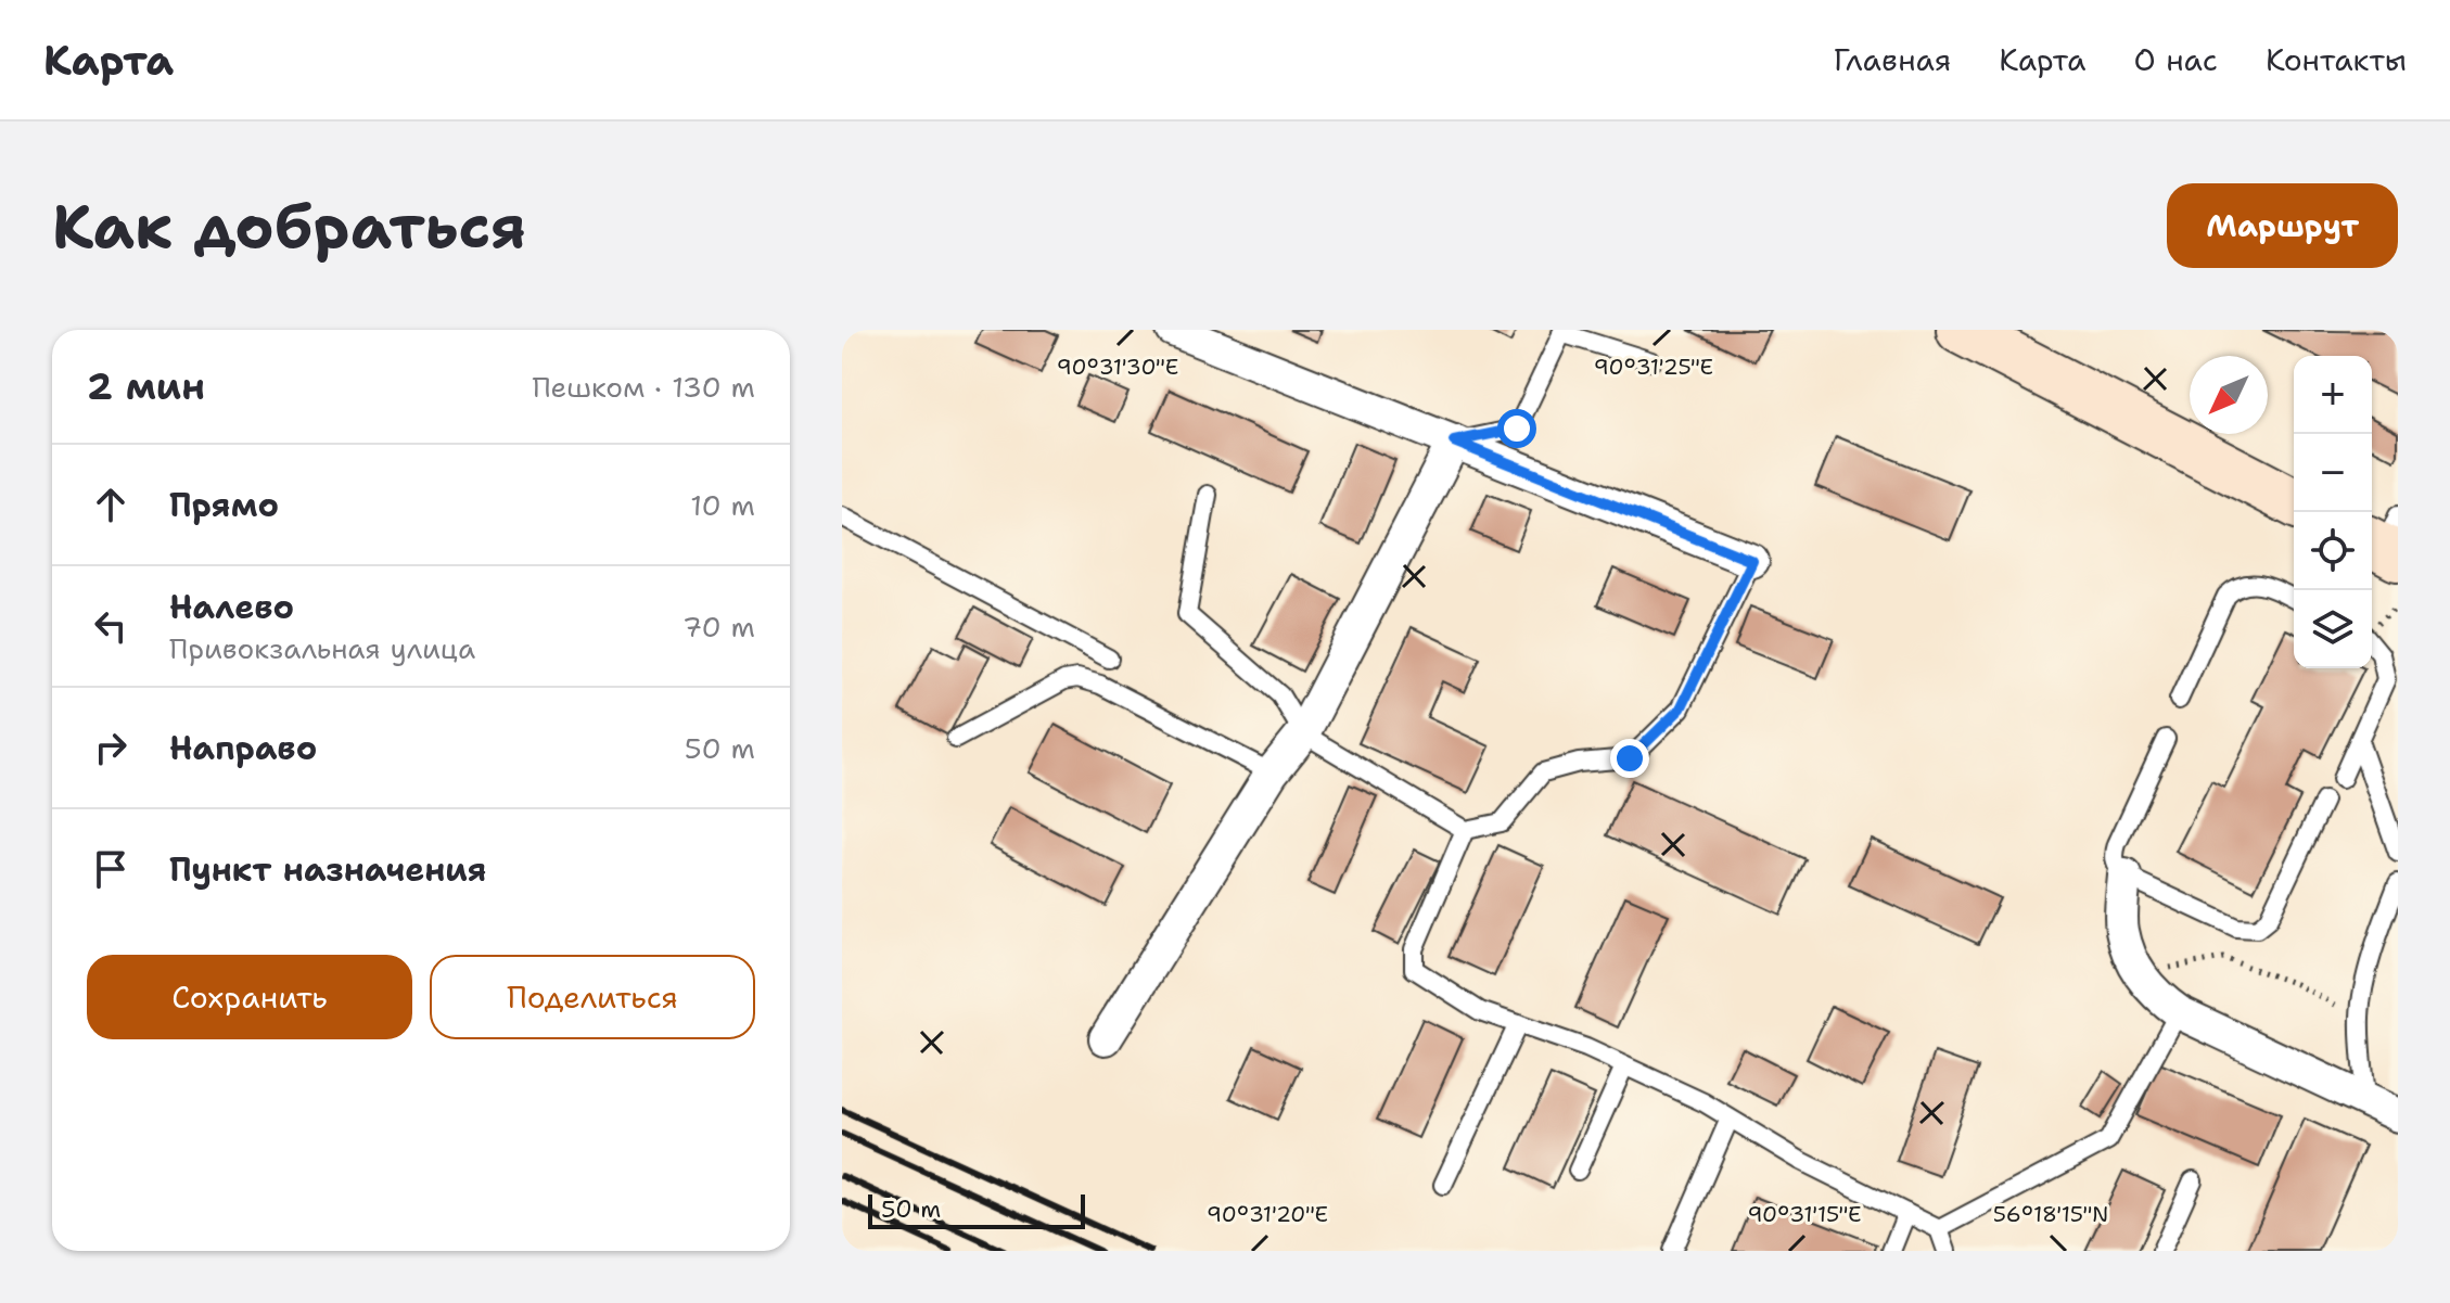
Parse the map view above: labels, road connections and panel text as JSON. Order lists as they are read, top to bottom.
{
  "scale_bar": "50 m",
  "north": "bottom left",
  "page": {
    "header": "Карта",
    "nav": [
      "Главная",
      "Карта",
      "О нас",
      "Контакты"
    ],
    "buttons": [
      "Маршрут",
      ["Сохранить", "Поделиться"]
    ],
    "title": "Как добраться",
    "heading": ["2 мин", "Пешком · 130 m"],
    "map_buttons": ["+", "−"],
    "list": [
      ["Прямо", "10 m"],
      ["Налево", "Привокзальная улица", "70 m"],
      ["Направо", "50 m"],
      "Пункт назначения"
    ],
    "scale": "50 m"
  },
  "coordinates": [
    "90°31'30\"E",
    "90°31'25\"E",
    "56°18'15\"N",
    "90°31'20\"E",
    "90°31'15\"E"
  ]
}
